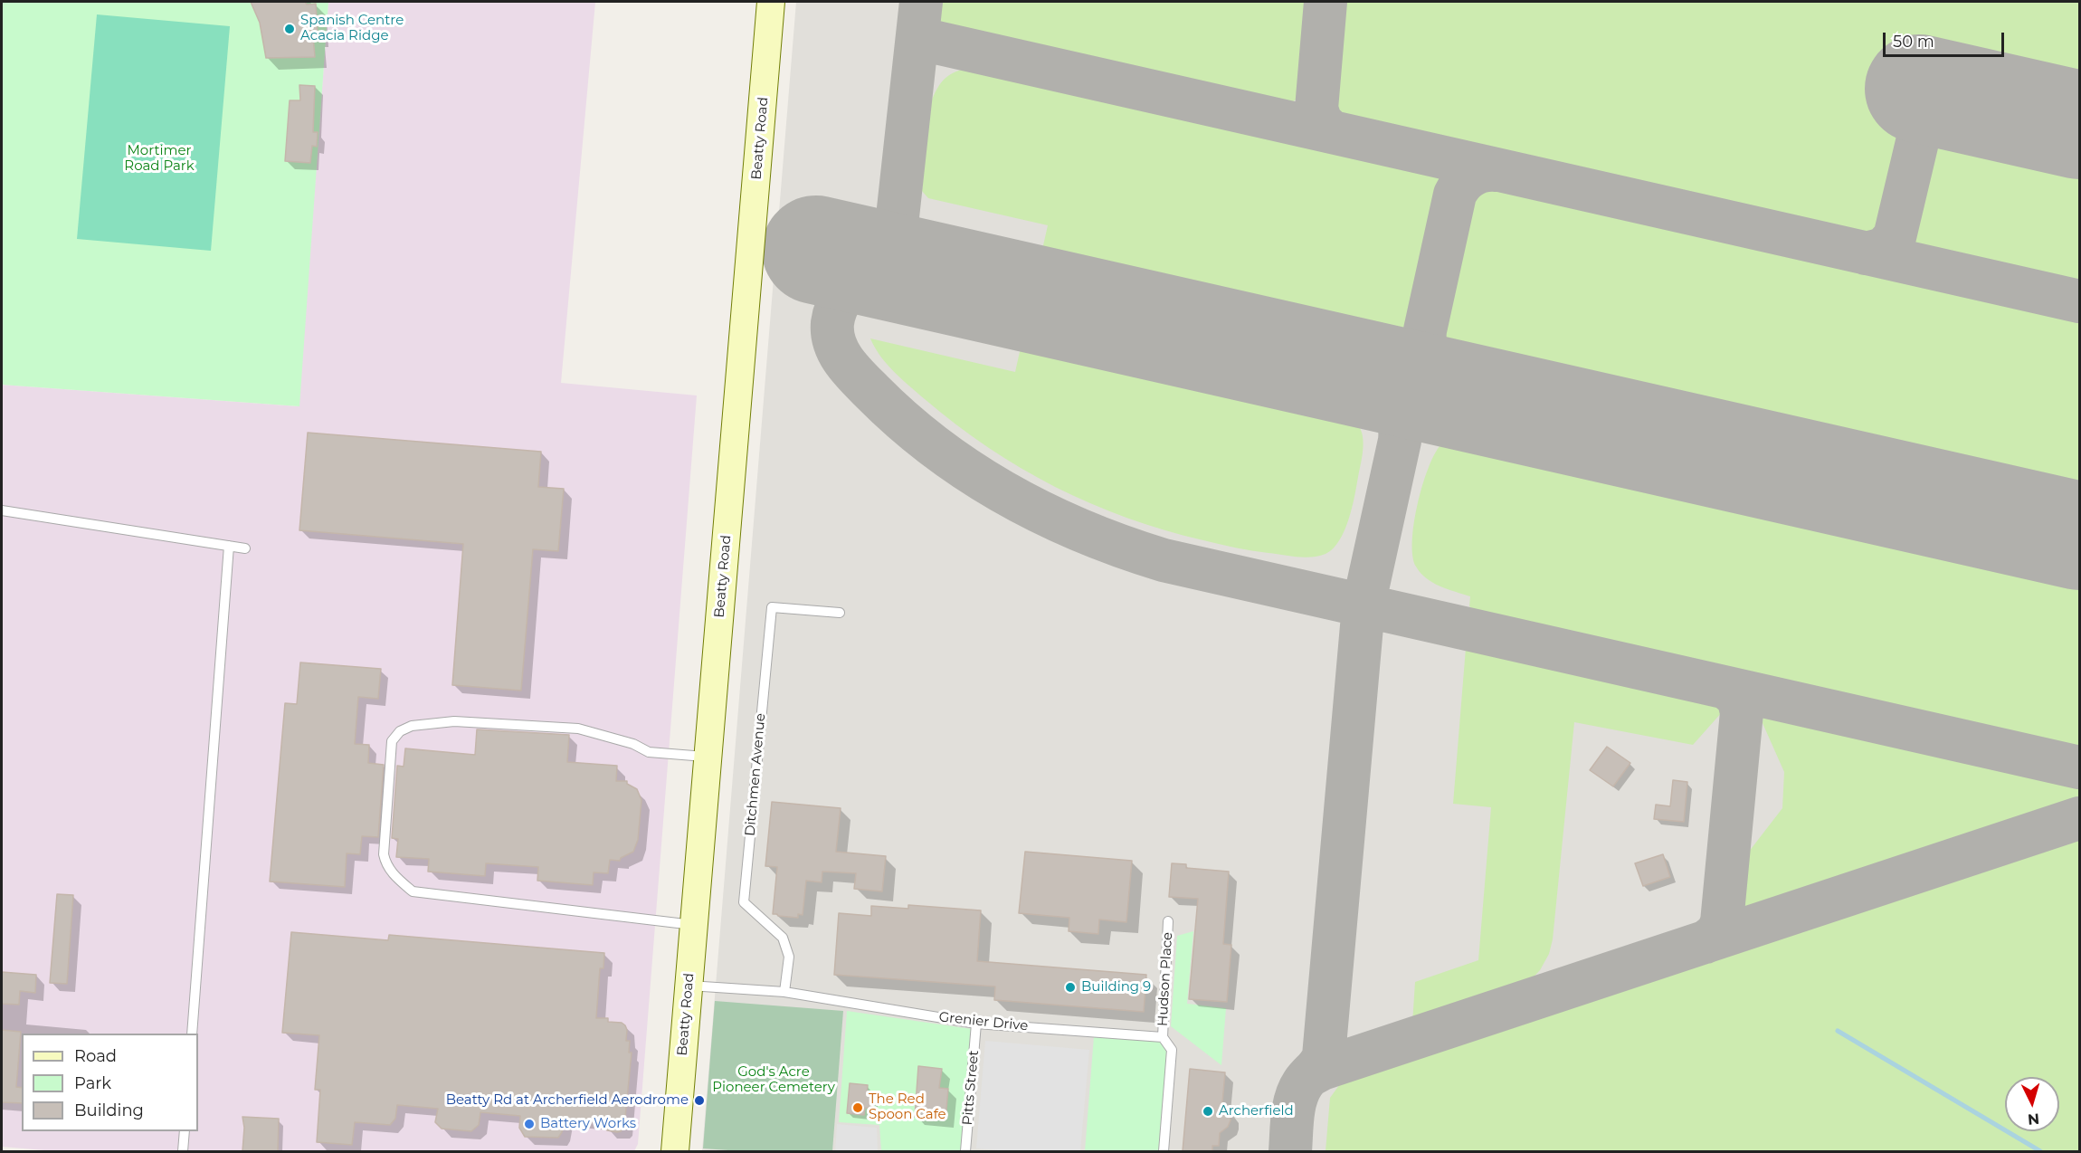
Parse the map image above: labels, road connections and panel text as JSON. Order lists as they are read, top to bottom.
{
  "streets": {
    "main road": ["Beatty Road"],
    "lane": [
      "Ditchmen Avenue",
      "Hudson Place",
      "Grenier Drive",
      "Pitts Street"
    ]
  },
  "crossings": [
    ["Beatty Road", "Grenier Drive"],
    ["Ditchmen Avenue", "Grenier Drive"],
    ["Hudson Place", "Grenier Drive"],
    ["Grenier Drive", "Pitts Street"]
  ],
  "parks": ["Mortimer Road Park", "God's Acre Pioneer Cemetery"],
  "places": [
    "Spanish Centre Acacia Ridge",
    "Building 9",
    "Beatty Rd at Archerfield Aerodrome",
    "The Red Spoon Cafe",
    "Archerfield",
    "Battery Works"
  ],
  "legend": ["Road", "Park", "Building"],
  "scale_bar": "50 m",
  "north": "bottom"
}
